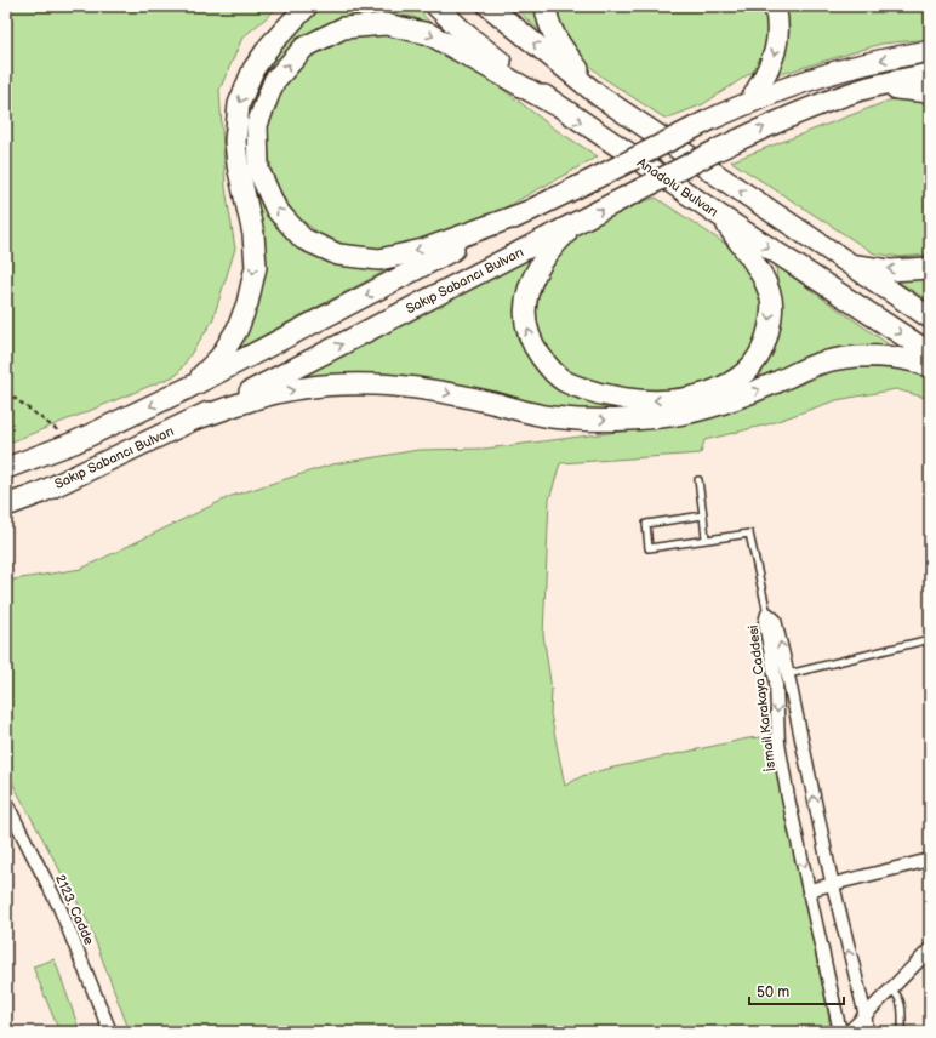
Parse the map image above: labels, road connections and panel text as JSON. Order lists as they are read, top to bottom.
{
  "streets": {
    "main road": ["Anadolu Bulvarı", "Sakıp Sabancı Bulvarı"],
    "street": ["İsmail Karakaya Caddesi", "2123. Cadde"]
  },
  "scale_bar": "50 m"
}
